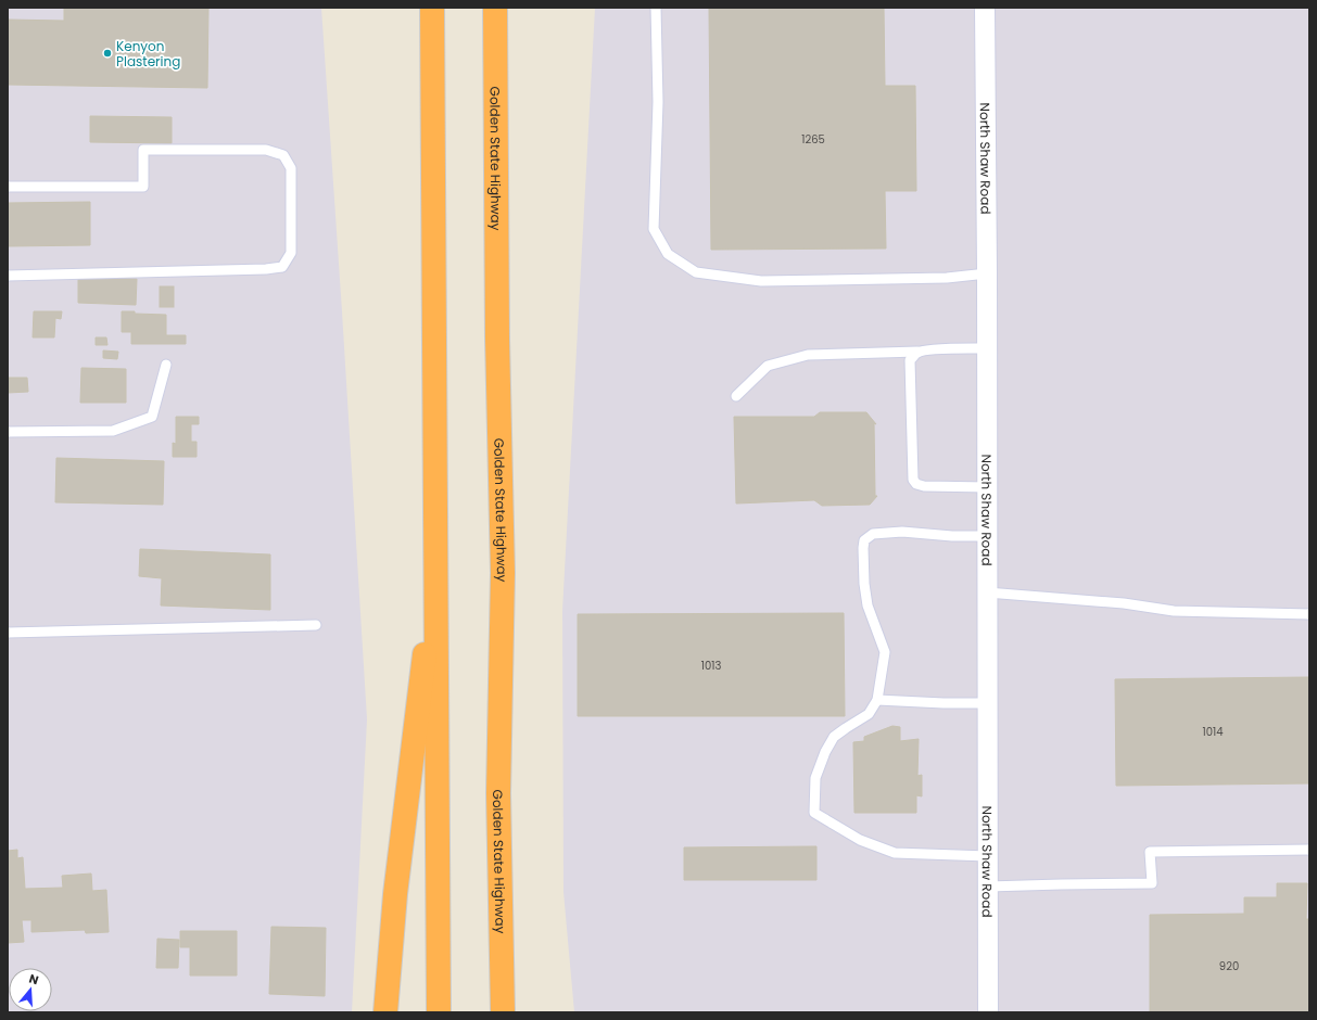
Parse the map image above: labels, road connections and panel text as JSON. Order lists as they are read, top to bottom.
{
  "streets": {
    "highway": ["Golden State Highway"],
    "street": ["North Shaw Road"]
  },
  "places": ["Kenyon Plastering"],
  "house_numbers": [
    "1265",
    "1013",
    "1014",
    "920"
  ],
  "north": "top"
}
